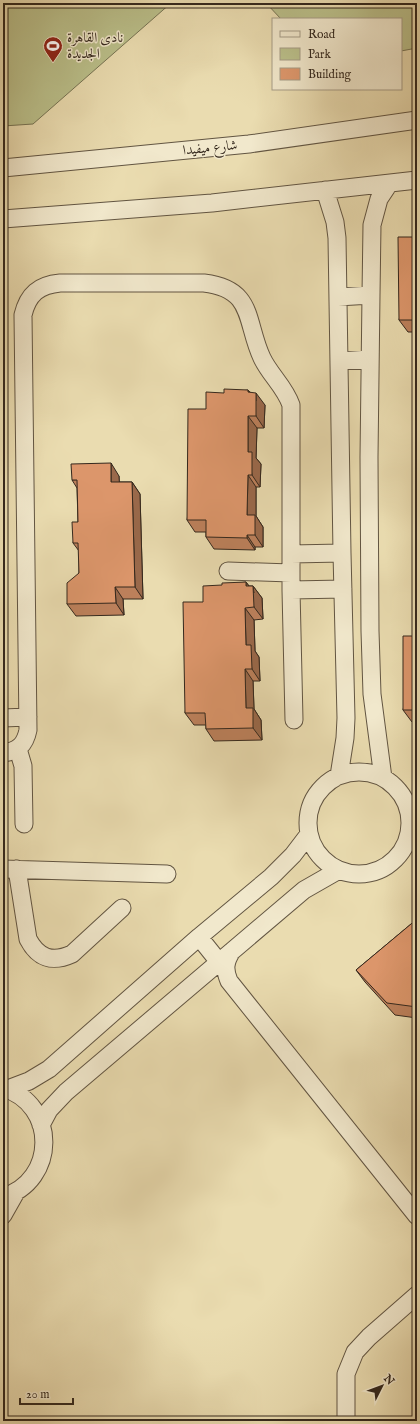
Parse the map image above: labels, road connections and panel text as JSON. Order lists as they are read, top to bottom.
{
  "streets": {
    "street": ["شارع ميفيدا"]
  },
  "places": {
    "sports": ["نادى القاهرة الجديدة"]
  },
  "legend": ["Road", "Park", "Building"],
  "scale_bar": "20 m",
  "north": "top right"
}
